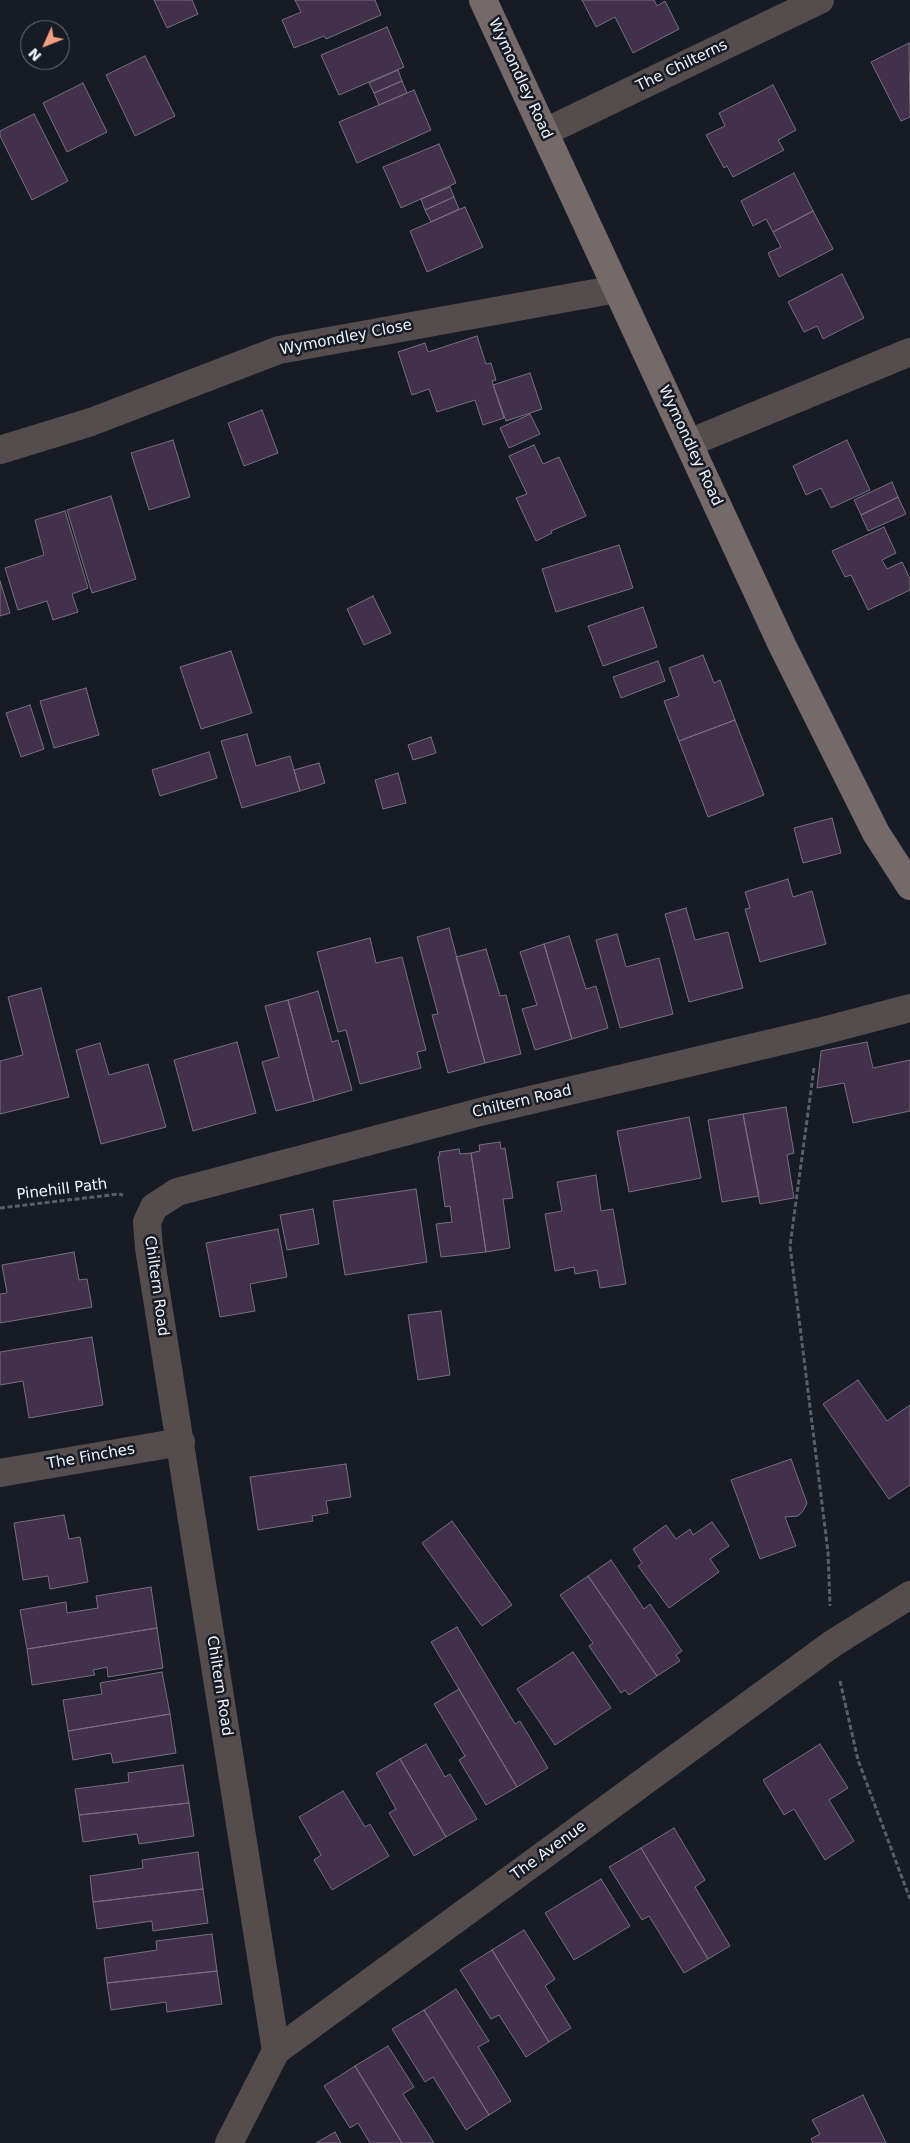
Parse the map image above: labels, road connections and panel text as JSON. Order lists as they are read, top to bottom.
{
  "streets": {
    "street": [
      "The Chilterns",
      "Wymondley Road",
      "Wymondley Close",
      "Chiltern Road",
      "The Finches",
      "The Avenue"
    ],
    "path": ["Pinehill Path"]
  },
  "crossings": [
    ["The Chilterns", "Wymondley Road"],
    ["Wymondley Road", "Wymondley Close"],
    ["Chiltern Road", "Pinehill Path"],
    ["Chiltern Road", "The Finches"],
    ["Chiltern Road", "The Avenue"]
  ],
  "north": "bottom left"
}
